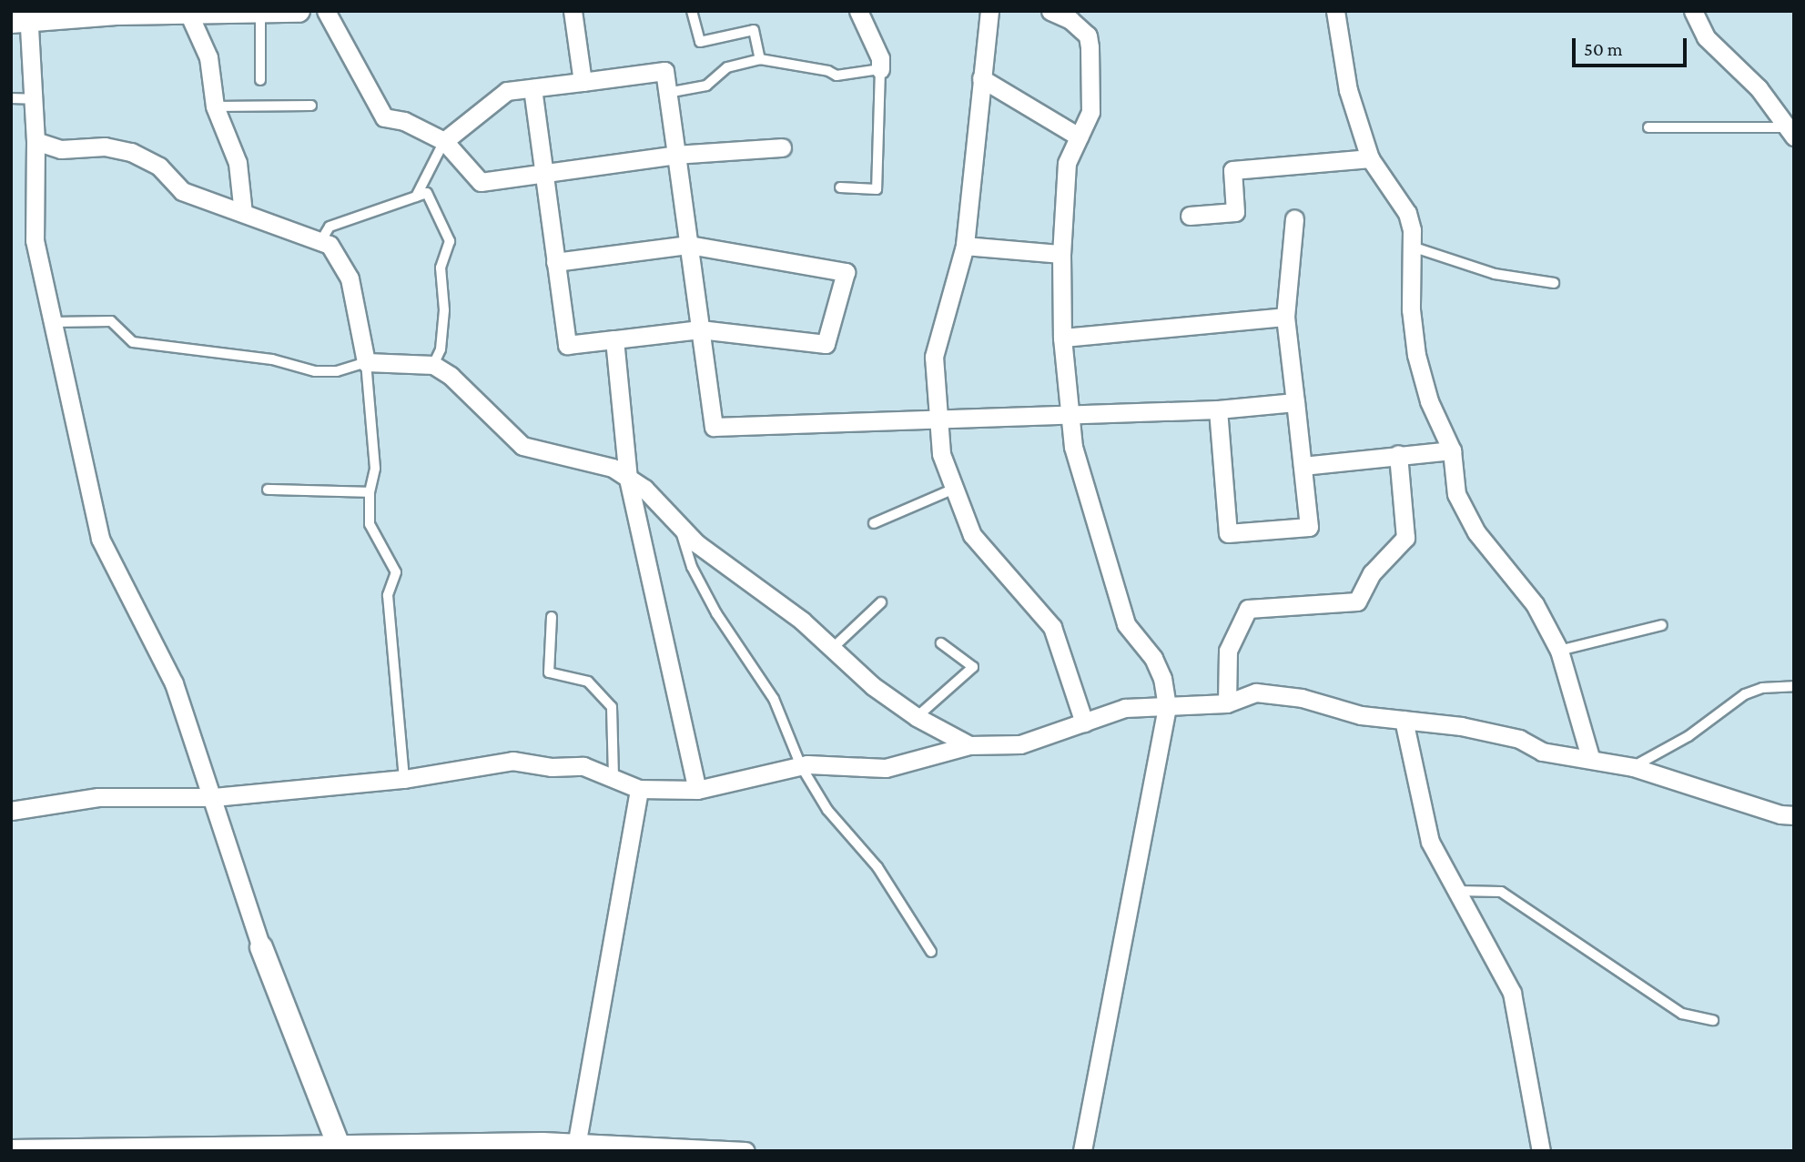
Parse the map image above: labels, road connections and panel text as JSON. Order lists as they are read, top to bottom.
{
  "scale_bar": "50 m"
}
